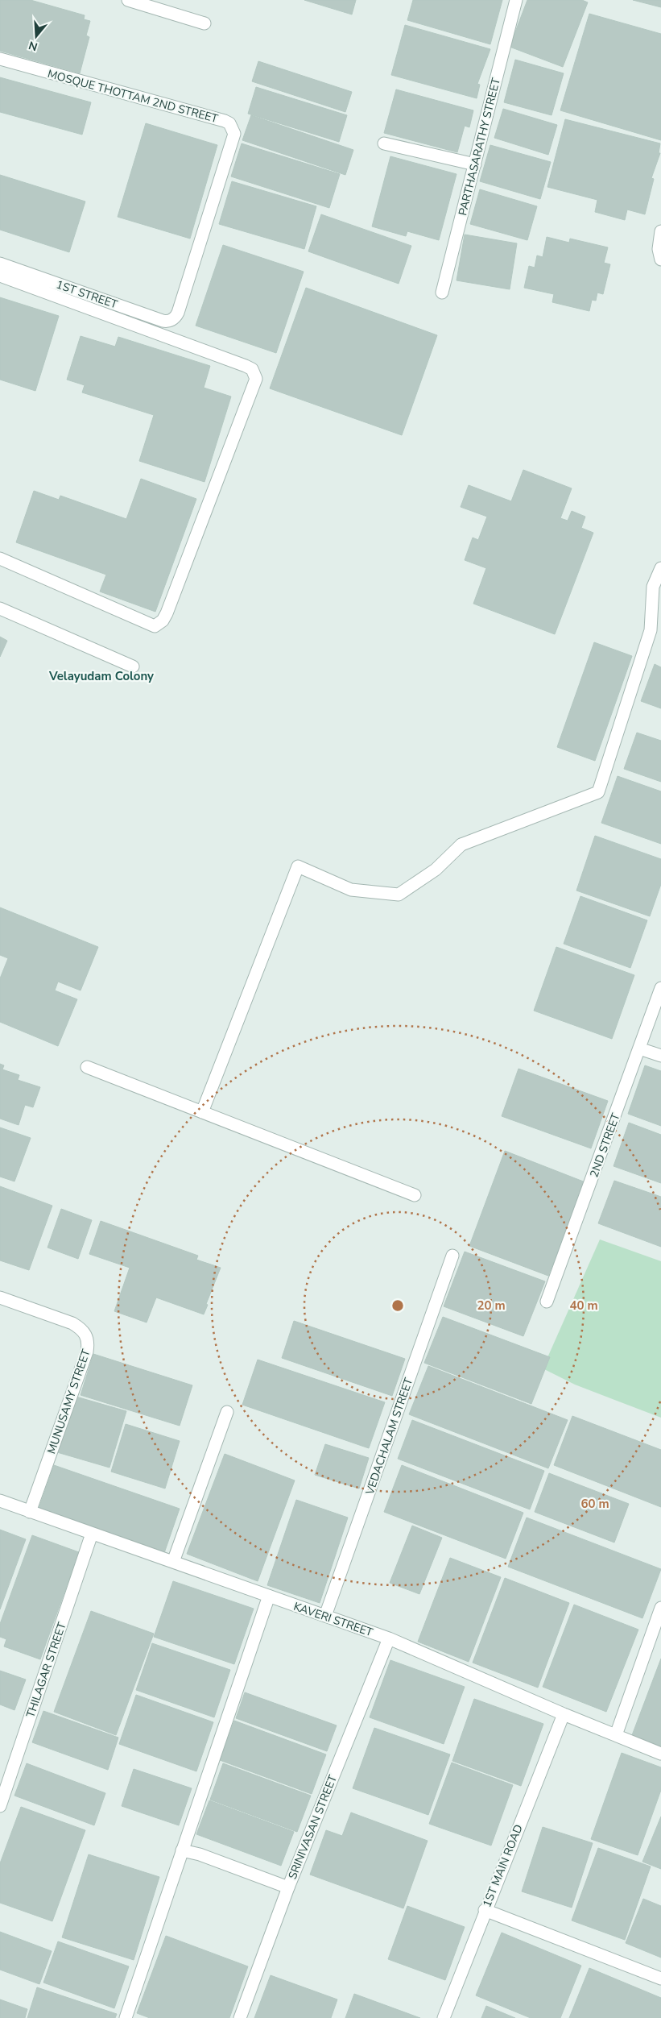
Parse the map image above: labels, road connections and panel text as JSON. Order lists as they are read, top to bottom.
{
  "streets": {
    "street": [
      "MOSQUE THOTTAM 2ND STREET",
      "PARTHASARATHY STREET",
      "1ST STREET",
      "2ND STREET",
      "MUNUSAMY STREET",
      "VEDACHALAM STREET",
      "KAVERI STREET",
      "THILAGAR STREET",
      "SRINIVASAN STREET",
      "1ST MAIN ROAD"
    ]
  },
  "crossings": [
    ["MOSQUE THOTTAM 2ND STREET", "1ST STREET"],
    ["MUNUSAMY STREET", "KAVERI STREET"],
    ["VEDACHALAM STREET", "KAVERI STREET"],
    ["KAVERI STREET", "THILAGAR STREET"],
    ["KAVERI STREET", "SRINIVASAN STREET"],
    ["KAVERI STREET", "1ST MAIN ROAD"]
  ],
  "districts": ["Velayudam Colony"],
  "north": "bottom",
  "rings": ["20 m", "40 m", "60 m"]
}
